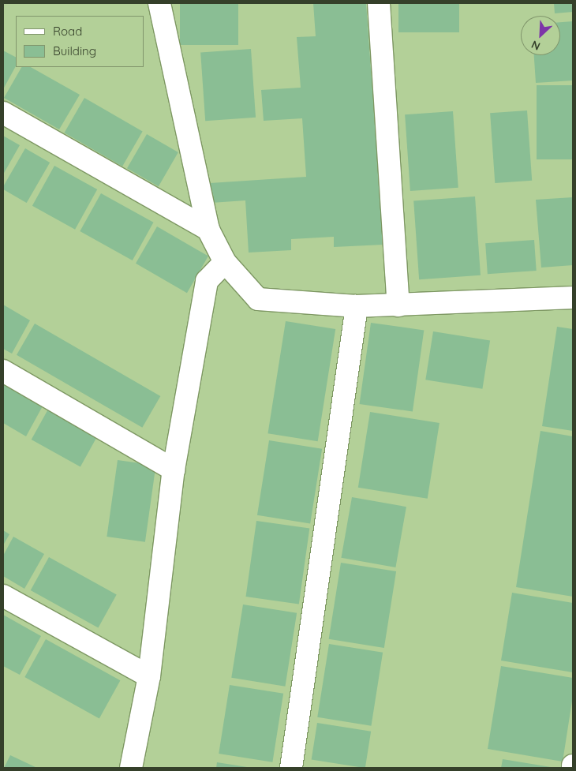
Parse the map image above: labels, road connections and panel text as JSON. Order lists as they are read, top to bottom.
{
  "legend": ["Road", "Building"],
  "north": "bottom left"
}
